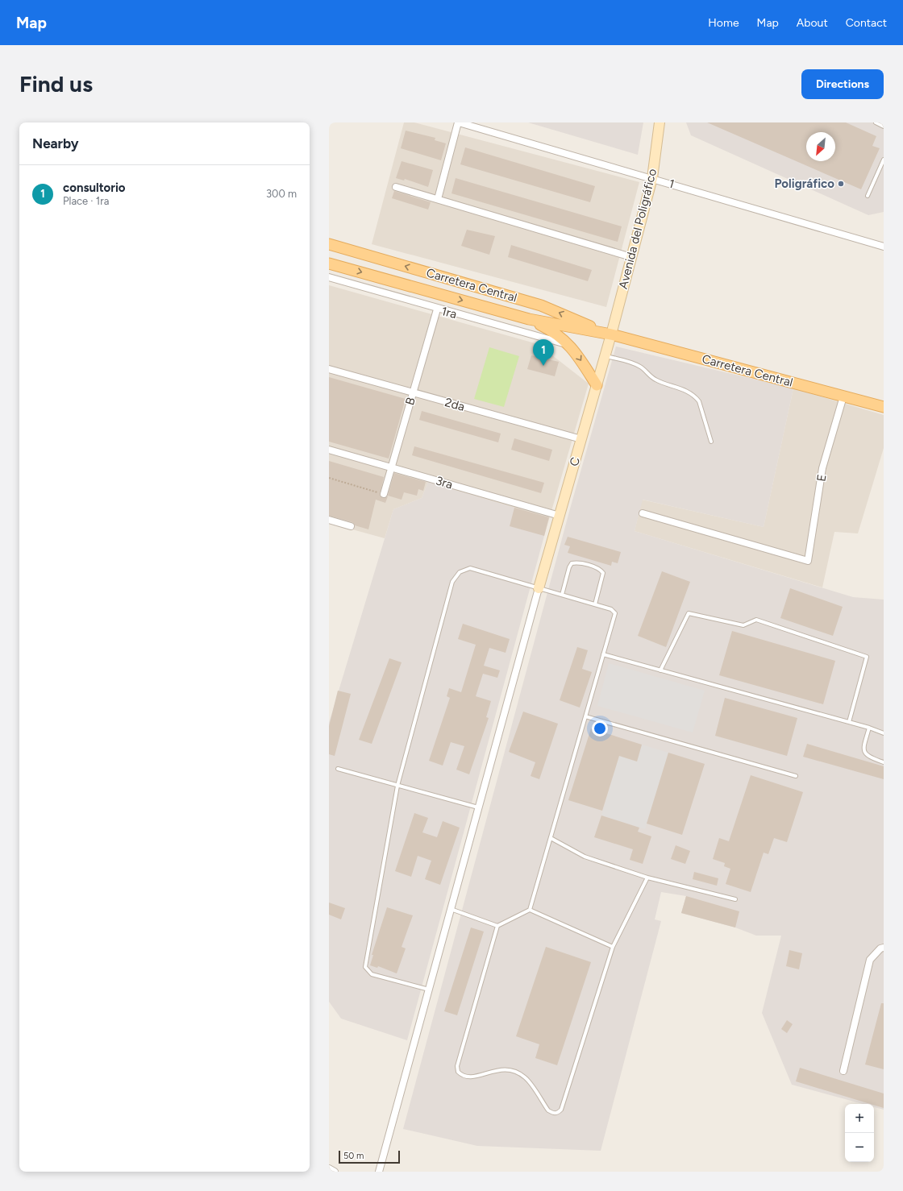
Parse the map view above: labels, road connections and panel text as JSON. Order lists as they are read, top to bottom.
{
  "streets": {
    "main road": ["Carretera Central"],
    "street": [
      "1",
      "Avenida del Poligráfico",
      "1ra",
      "B",
      "2da",
      "C",
      "E",
      "3ra"
    ]
  },
  "crossings": [
    ["1", "Avenida del Poligráfico"],
    ["Avenida del Poligráfico", "Carretera Central"],
    ["Avenida del Poligráfico", "C"],
    ["Carretera Central", "C"],
    ["Carretera Central", "E"],
    ["1ra", "B"],
    ["B", "2da"],
    ["B", "3ra"],
    ["2da", "C"],
    ["C", "3ra"]
  ],
  "places": ["Poligráfico"],
  "scale_bar": "50 m",
  "north": "bottom left",
  "page": {
    "header": "Map",
    "nav": [
      "Home",
      "Map",
      "About",
      "Contact"
    ],
    "buttons": "Directions",
    "title": "Find us",
    "heading": "Nearby",
    "list": [
      {
        "mark": "1",
        "name": "consultorio",
        "note": "Place · 1ra",
        "value": "300 m"
      }
    ],
    "pins": "1",
    "map_buttons": ["+", "−"],
    "scale": "50 m"
  }
}
